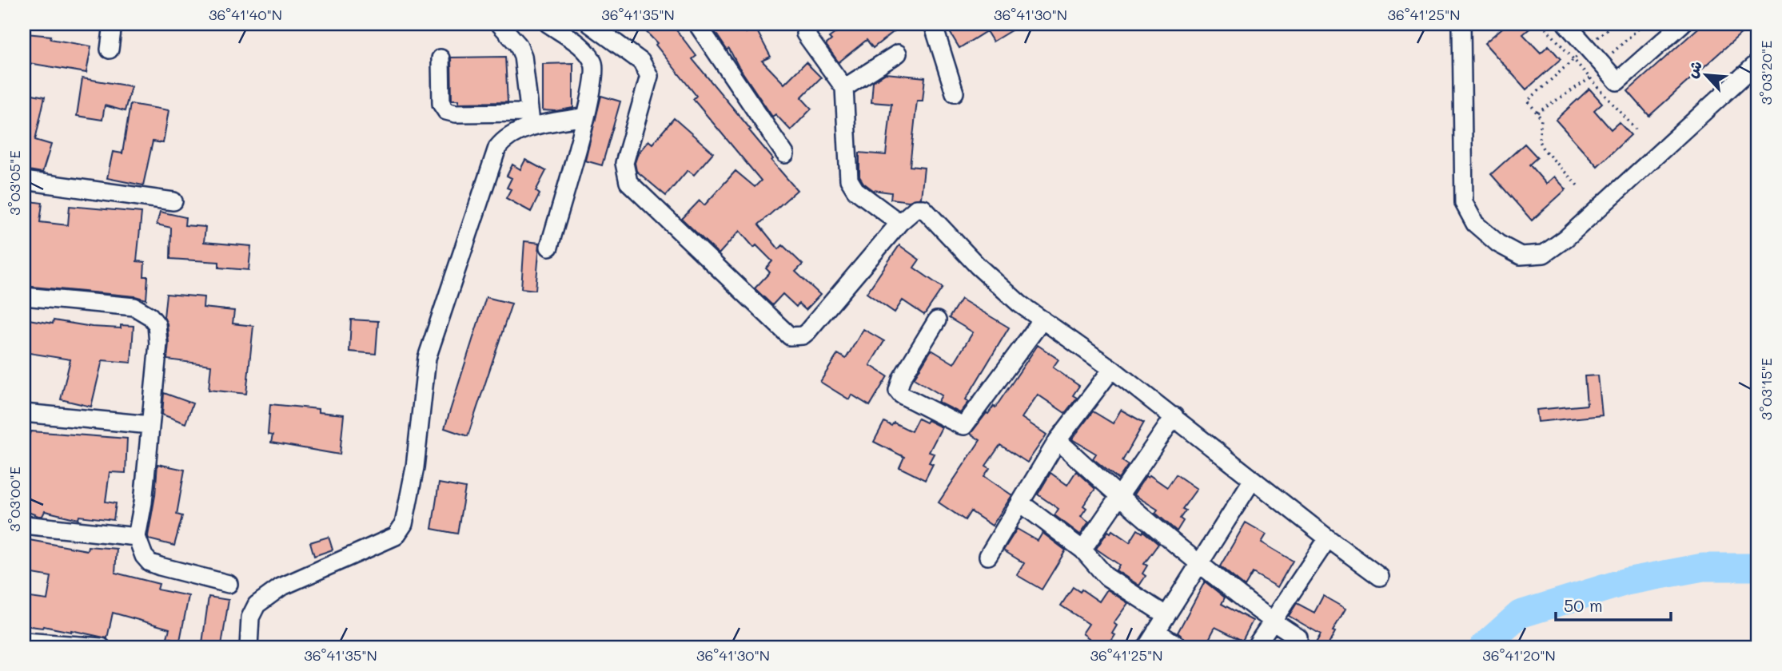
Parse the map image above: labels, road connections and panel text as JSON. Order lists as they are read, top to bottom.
{
  "scale_bar": "50 m",
  "north": "top left",
  "coordinates": [
    "36°41'40\"N",
    "36°41'35\"N",
    "36°41'30\"N",
    "36°41'25\"N",
    "3°03'20\"E",
    "3°03'05\"E",
    "3°03'15\"E",
    "3°03'00\"E",
    "36°41'20\"N"
  ]
}
